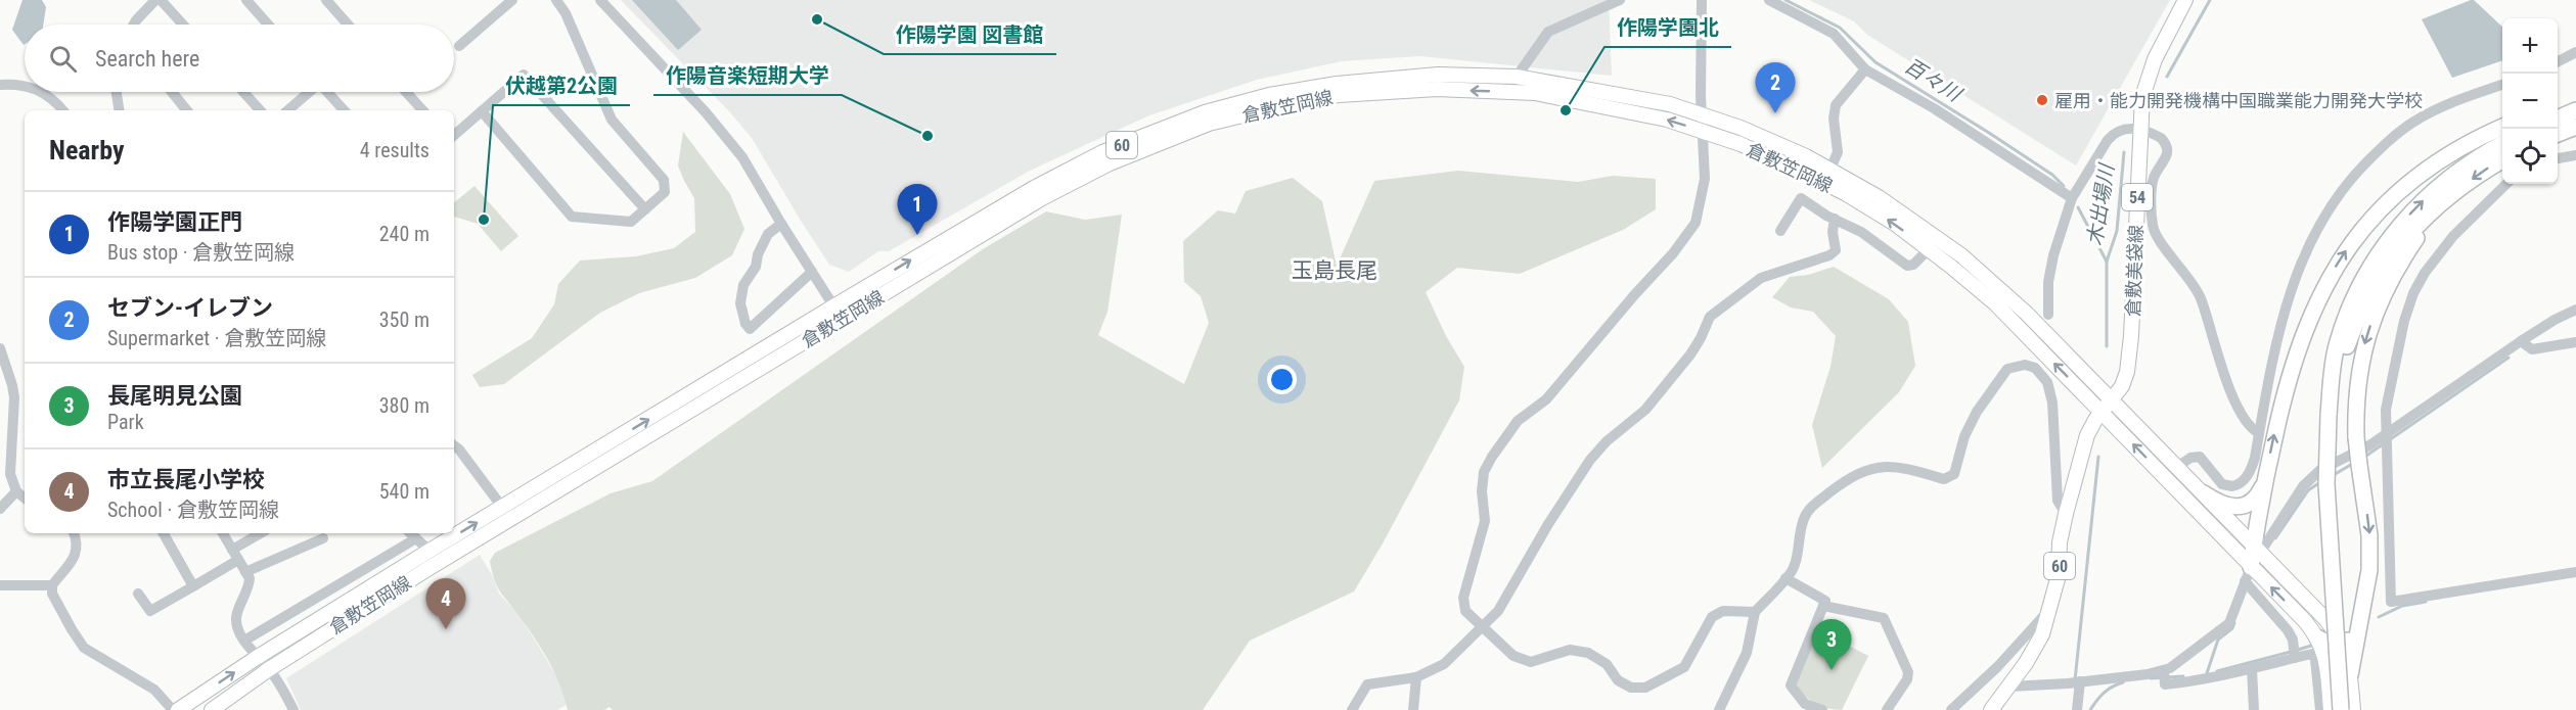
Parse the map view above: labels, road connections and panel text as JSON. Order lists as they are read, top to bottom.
{
  "streets": {
    "main road": [
      "倉敷笠岡線",
      "60",
      "54",
      "倉敷美袋線"
    ]
  },
  "crossings": [
    ["倉敷笠岡線", "60"],
    ["倉敷笠岡線", "倉敷美袋線"],
    ["60", "倉敷美袋線"]
  ],
  "districts": ["玉島長尾"],
  "water": ["百々川", "木出場川"],
  "places": [
    "作陽学園 図書館",
    "雇用・能力開発機構中国職業能力開発大学校",
    "作陽学園北",
    "作陽音楽短期大学",
    "伏越第2公園"
  ],
  "page": {
    "map_buttons": ["+", "−"],
    "search": "Search here",
    "pins": [
      "2",
      "1",
      "4",
      "3"
    ],
    "heading": ["Nearby", "4 results"],
    "list": [
      {
        "mark": "1",
        "name": "作陽学園正門",
        "note": "Bus stop · 倉敷笠岡線",
        "value": "240 m"
      },
      {
        "mark": "2",
        "name": "セブン-イレブン",
        "note": "Supermarket · 倉敷笠岡線",
        "value": "350 m"
      },
      {
        "mark": "3",
        "name": "長尾明見公園",
        "note": "Park",
        "value": "380 m"
      },
      {
        "mark": "4",
        "name": "市立長尾小学校",
        "note": "School · 倉敷笠岡線",
        "value": "540 m"
      }
    ]
  }
}
